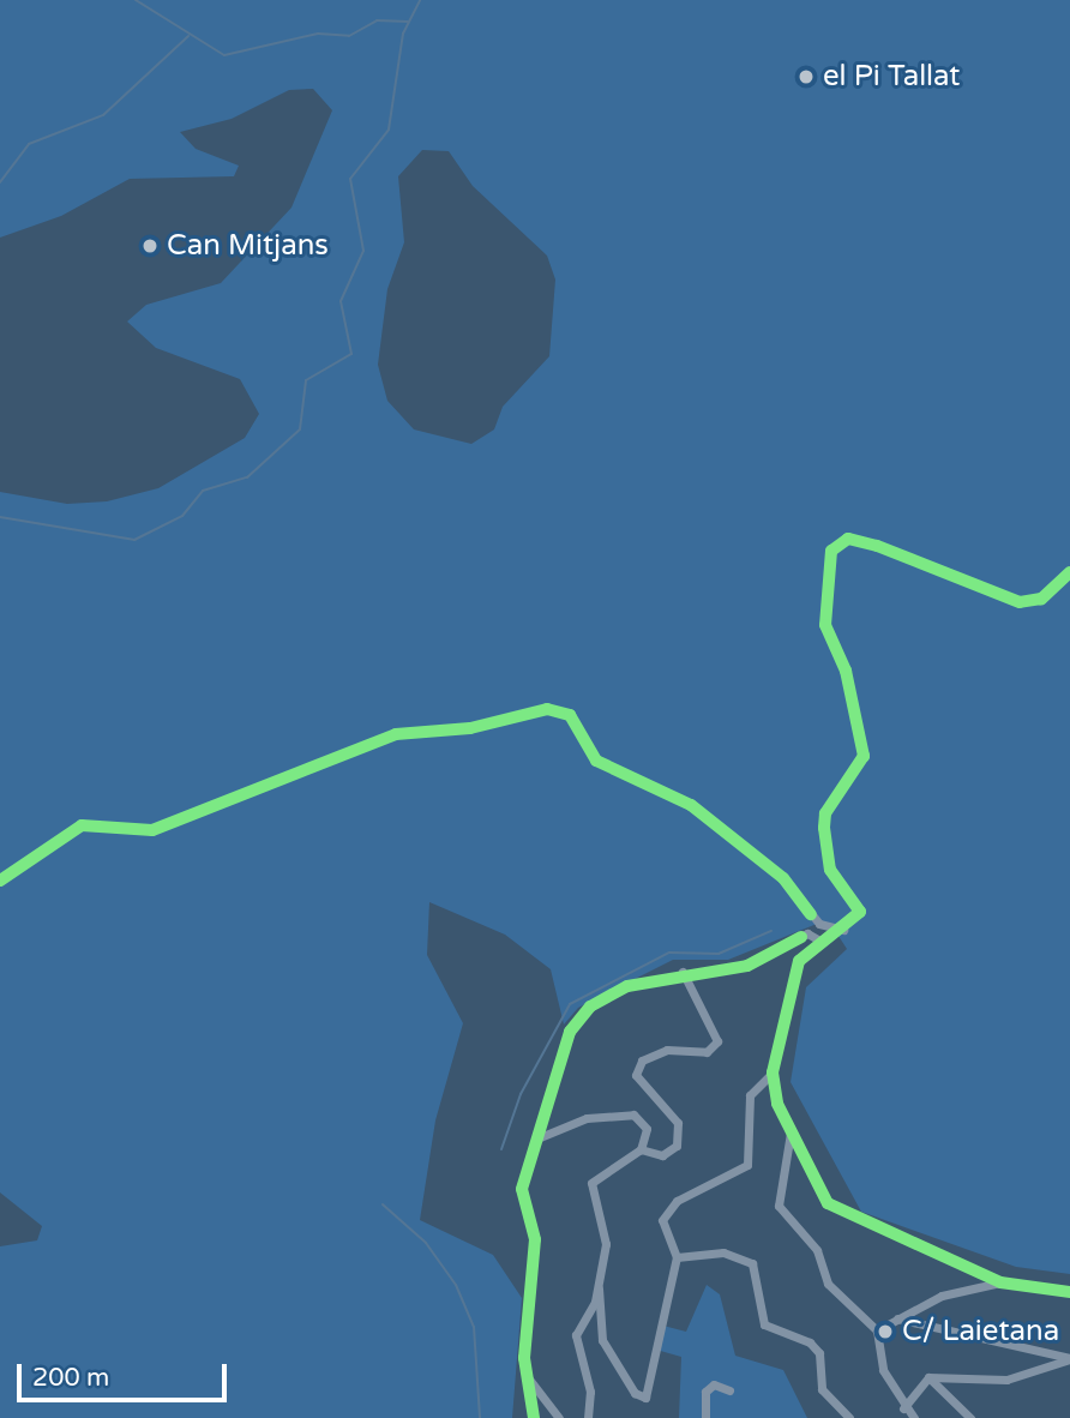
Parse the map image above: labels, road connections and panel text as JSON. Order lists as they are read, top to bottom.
{
  "places": ["el Pi Tallat", "Can Mitjans", "C/ Laietana"],
  "scale_bar": "200 m"
}
